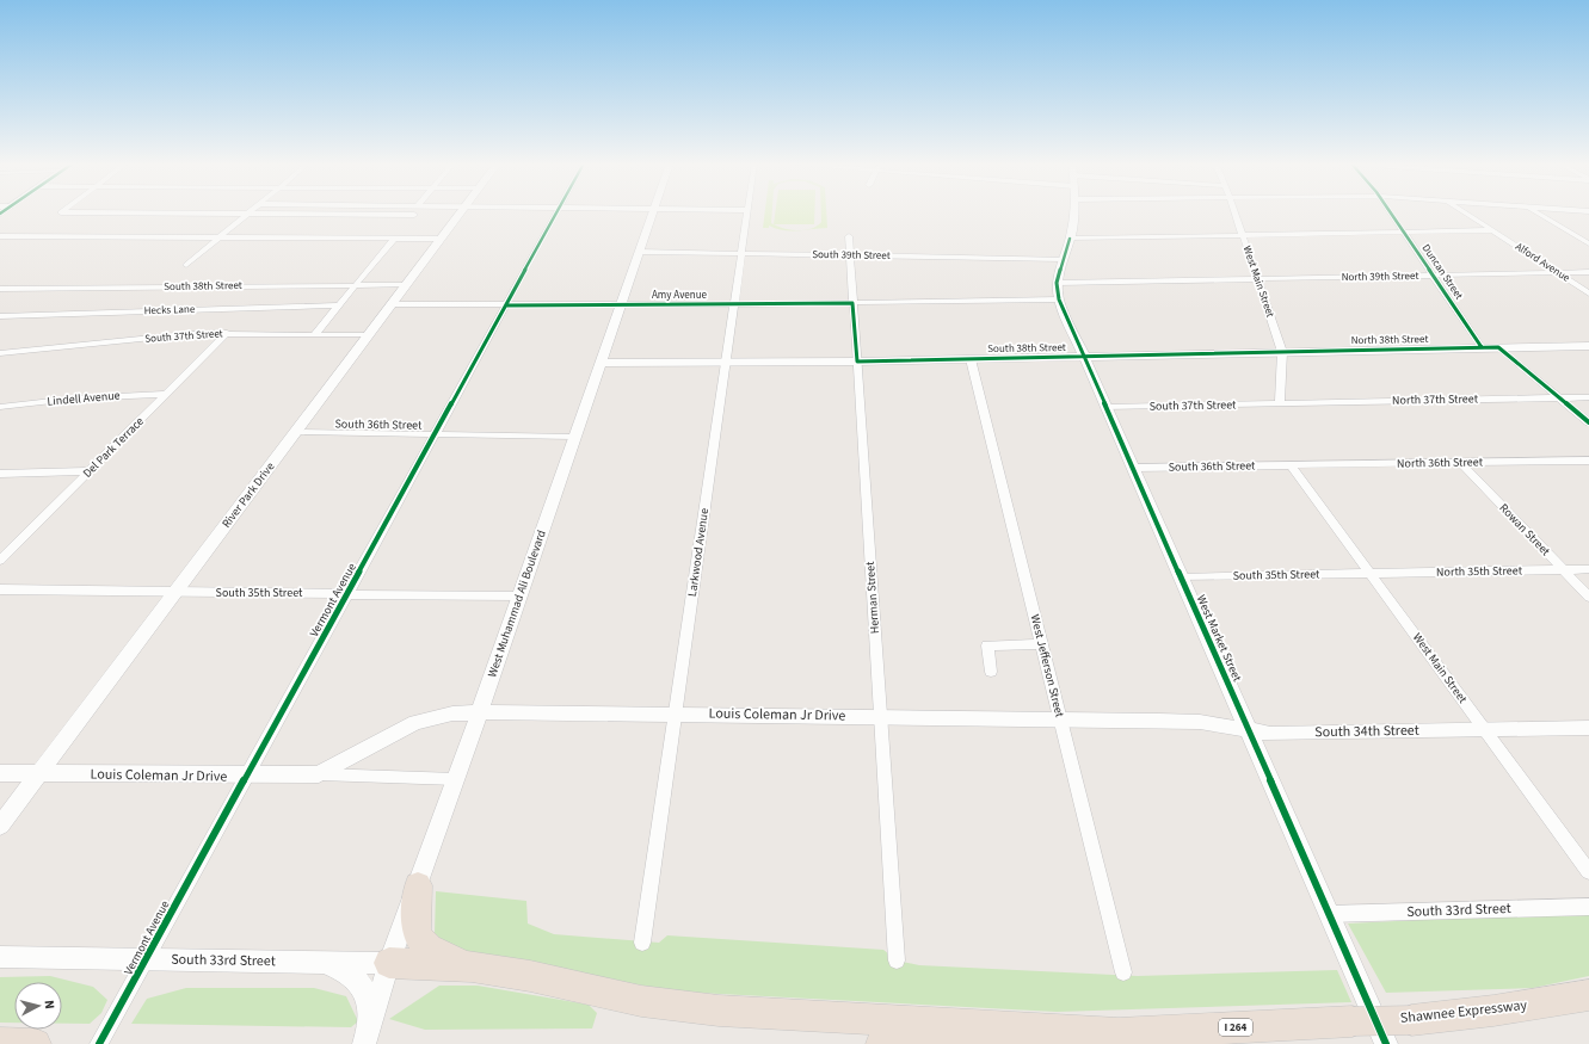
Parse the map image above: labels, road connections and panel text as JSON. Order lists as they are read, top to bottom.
{
  "streets": {
    "highway": ["Shawnee Expressway", "I 264"],
    "street": [
      "South 39th Street",
      "Alford Avenue",
      "Duncan Street",
      "North 39th Street",
      "West Main Street",
      "South 38th Street",
      "Amy Avenue",
      "Hecks Lane",
      "South 37th Street",
      "North 38th Street",
      "Lindell Avenue",
      "North 37th Street",
      "South 36th Street",
      "Del Park Terrace",
      "North 36th Street",
      "River Park Drive",
      "Rowan Street",
      "Larkwood Avenue",
      "North 35th Street",
      "South 35th Street",
      "Herman Street",
      "Vermont Avenue",
      "West Muhammad Ali Boulevard",
      "West Market Street",
      "West Jefferson Street",
      "Louis Coleman Jr Drive",
      "South 34th Street",
      "South 33rd Street"
    ]
  },
  "crossings": [
    ["South 39th Street", "Larkwood Avenue"],
    ["South 39th Street", "Herman Street"],
    ["South 39th Street", "West Muhammad Ali Boulevard"],
    ["South 39th Street", "West Market Street"],
    ["Alford Avenue", "North 39th Street"],
    ["Duncan Street", "North 39th Street"],
    ["Duncan Street", "North 38th Street"],
    ["North 39th Street", "West Main Street"],
    ["West Main Street", "South 38th Street"],
    ["West Main Street", "South 37th Street"],
    ["West Main Street", "North 38th Street"],
    ["West Main Street", "North 37th Street"],
    ["West Main Street", "South 36th Street"],
    ["West Main Street", "North 36th Street"],
    ["West Main Street", "North 35th Street"],
    ["West Main Street", "South 35th Street"],
    ["West Main Street", "South 34th Street"],
    ["South 38th Street", "North 38th Street"],
    ["South 38th Street", "River Park Drive"],
    ["South 38th Street", "Larkwood Avenue"],
    ["South 38th Street", "Herman Street"],
    ["South 38th Street", "West Muhammad Ali Boulevard"],
    ["South 38th Street", "West Market Street"],
    ["South 38th Street", "West Jefferson Street"],
    ["Amy Avenue", "River Park Drive"],
    ["Amy Avenue", "Larkwood Avenue"],
    ["Amy Avenue", "Herman Street"],
    ["Amy Avenue", "Vermont Avenue"],
    ["Amy Avenue", "West Muhammad Ali Boulevard"],
    ["Amy Avenue", "West Market Street"],
    ["South 37th Street", "North 37th Street"],
    ["South 37th Street", "Del Park Terrace"],
    ["South 37th Street", "River Park Drive"],
    ["South 37th Street", "West Market Street"],
    ["Lindell Avenue", "Del Park Terrace"],
    ["South 36th Street", "North 36th Street"],
    ["South 36th Street", "River Park Drive"],
    ["South 36th Street", "Vermont Avenue"],
    ["South 36th Street", "West Muhammad Ali Boulevard"],
    ["South 36th Street", "West Market Street"],
    ["North 36th Street", "Rowan Street"],
    ["River Park Drive", "South 35th Street"],
    ["River Park Drive", "Louis Coleman Jr Drive"],
    ["Rowan Street", "North 35th Street"],
    ["Larkwood Avenue", "Louis Coleman Jr Drive"],
    ["North 35th Street", "South 35th Street"],
    ["South 35th Street", "Vermont Avenue"],
    ["South 35th Street", "West Muhammad Ali Boulevard"],
    ["South 35th Street", "West Market Street"],
    ["Herman Street", "Louis Coleman Jr Drive"],
    ["Vermont Avenue", "Louis Coleman Jr Drive"],
    ["Vermont Avenue", "South 33rd Street"],
    ["West Muhammad Ali Boulevard", "Louis Coleman Jr Drive"],
    ["West Muhammad Ali Boulevard", "South 33rd Street"],
    ["West Market Street", "Louis Coleman Jr Drive"],
    ["West Market Street", "South 34th Street"],
    ["West Market Street", "South 33rd Street"],
    ["West Jefferson Street", "Louis Coleman Jr Drive"],
    ["Louis Coleman Jr Drive", "South 34th Street"]
  ],
  "north": "right"
}
